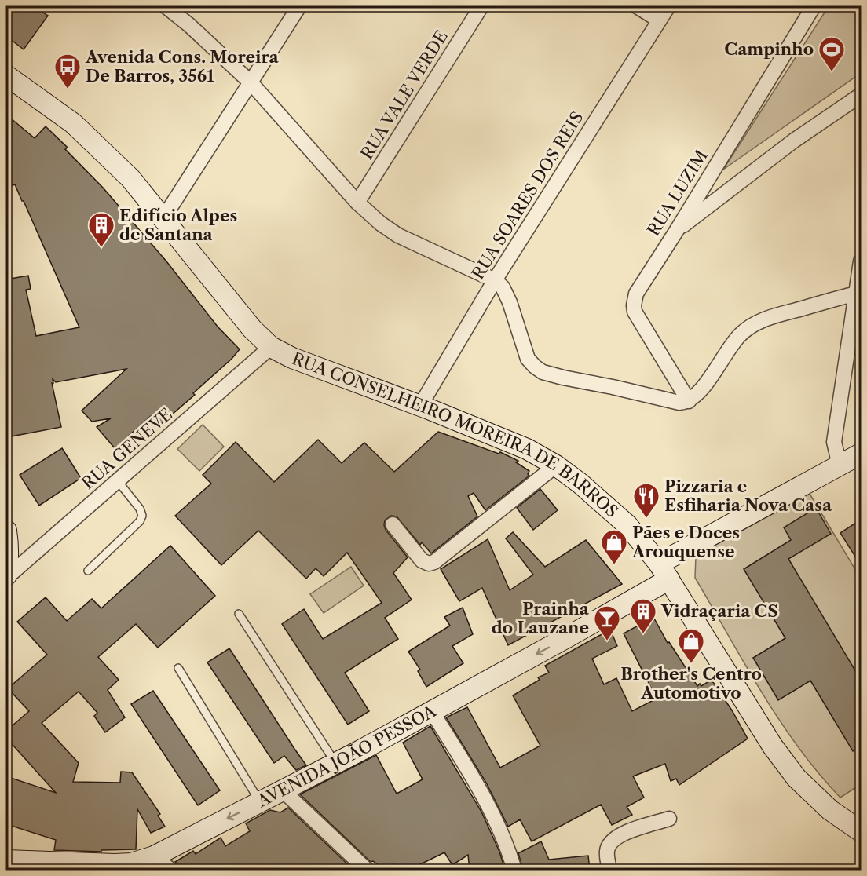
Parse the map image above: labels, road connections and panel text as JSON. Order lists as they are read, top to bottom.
{
  "streets": {
    "main road": ["RUA CONSELHEIRO MOREIRA DE BARROS", "AVENIDA JOÃO PESSOA"],
    "street": [
      "RUA VALE VERDE",
      "RUA LUZIM",
      "RUA SOARES DOS REIS",
      "RUA GENEVE"
    ]
  },
  "crossings": [
    ["RUA SOARES DOS REIS", "RUA CONSELHEIRO MOREIRA DE BARROS"],
    ["RUA CONSELHEIRO MOREIRA DE BARROS", "RUA GENEVE"],
    ["RUA CONSELHEIRO MOREIRA DE BARROS", "AVENIDA JOÃO PESSOA"]
  ],
  "one_way": ["AVENIDA JOÃO PESSOA"],
  "places": {
    "sports": ["Campinho"],
    "bus stop": ["Avenida Cons. Moreira De Barros, 3561"],
    "building": ["Edifício Alpes de Santana", "Vidraçaria CS"],
    "restaurant": ["Pizzaria e Esfiharia Nova Casa"],
    "shop": ["Pães e Doces Arouquense", "Brother's Centro Automotivo"],
    "bar": ["Prainha do Lauzane"]
  }
}
